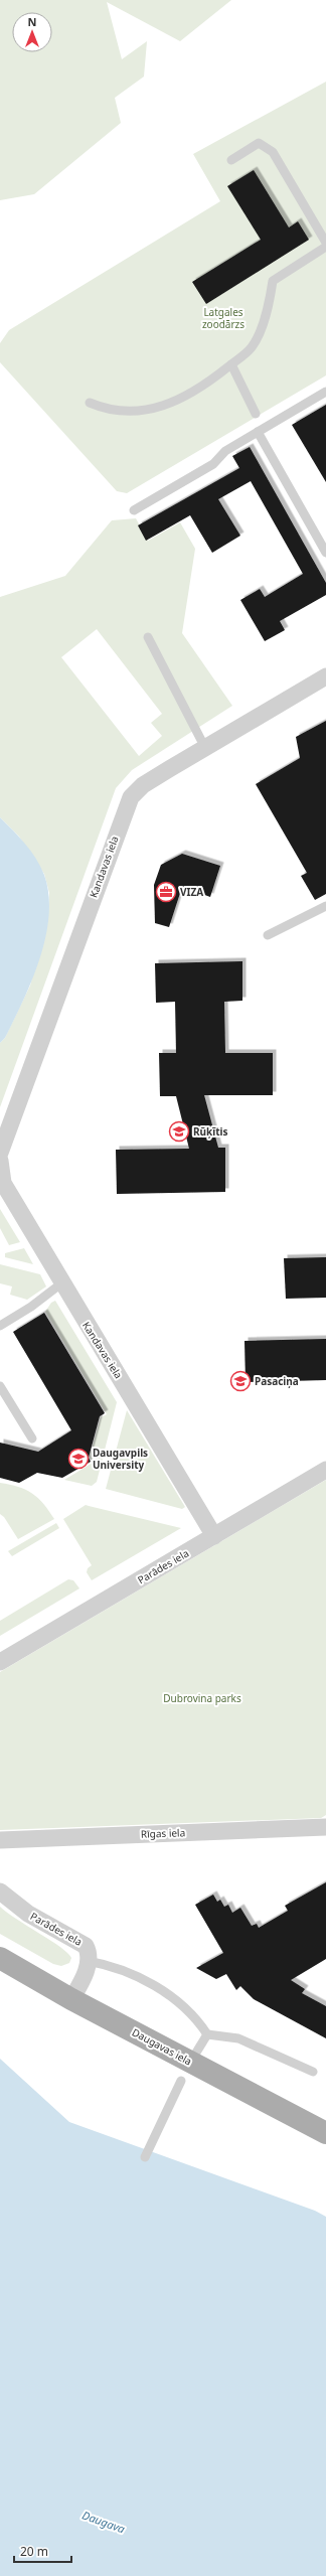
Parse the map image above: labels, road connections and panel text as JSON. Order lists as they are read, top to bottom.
{
  "streets": {
    "main road": ["Daugavas iela"],
    "street": ["Kandavas iela", "Parādes iela", "Rīgas iela"]
  },
  "crossings": [
    ["Kandavas iela", "Parādes iela"]
  ],
  "water": ["Daugava"],
  "parks": ["Latgales zoodārzs", "Dubrovina parks"],
  "places": {
    "office": ["VIZA"],
    "school or university": ["Rūķītis", "Pasaciņa", "Daugavpils University"]
  },
  "scale_bar": "20 m",
  "north": "top"
}
